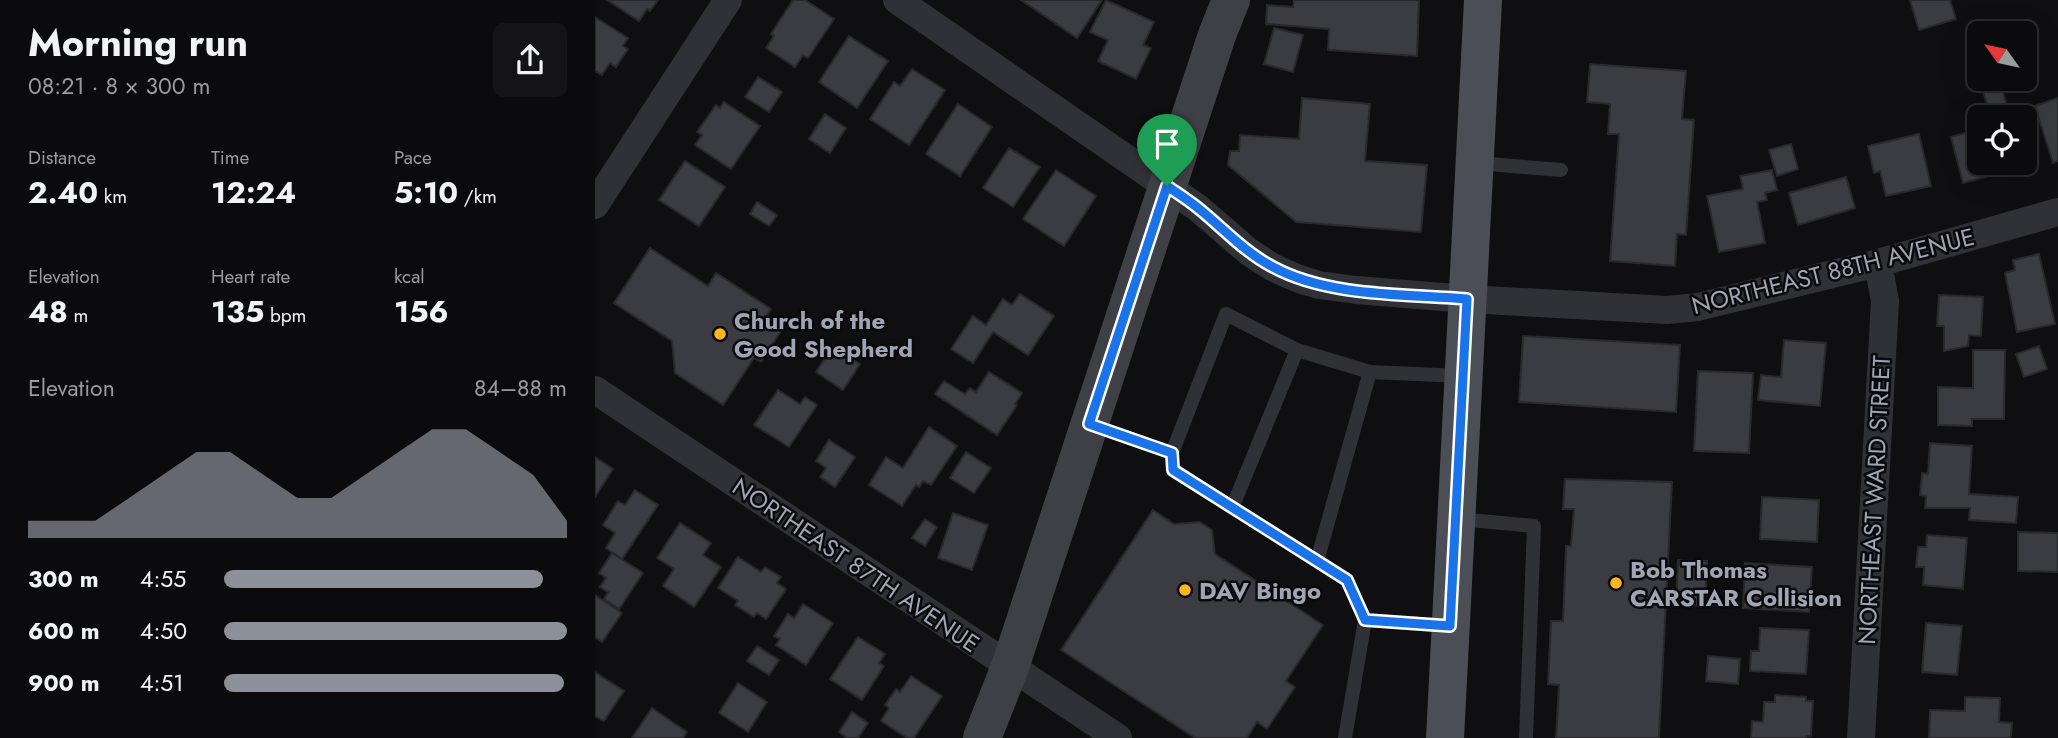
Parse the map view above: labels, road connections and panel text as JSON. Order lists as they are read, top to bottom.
{
  "streets": {
    "street": ["NORTHEAST 88TH AVENUE", "NORTHEAST WARD STREET", "NORTHEAST 87TH AVENUE"]
  },
  "crossings": [
    ["NORTHEAST 88TH AVENUE", "NORTHEAST WARD STREET"]
  ],
  "places": ["Church of the Good Shepherd", "Bob Thomas CARSTAR Collision", "DAV Bingo"],
  "north": "top left",
  "page": {
    "heading": ["Morning run", "08:21 · 8 × 300 m"],
    "stats": [
      ["Distance", "2.40 km"],
      ["Time", "12:24"],
      ["Pace", "5:10 /km"],
      ["Elevation", "48 m"],
      ["Heart rate", "135 bpm"],
      ["kcal", "156"]
    ],
    "chart": ["Elevation", "84–88 m"],
    "list": [
      {
        "name": "300 m",
        "note": "4:55"
      },
      {
        "name": "600 m",
        "note": "4:50"
      },
      {
        "name": "900 m",
        "note": "4:51"
      }
    ]
  }
}
